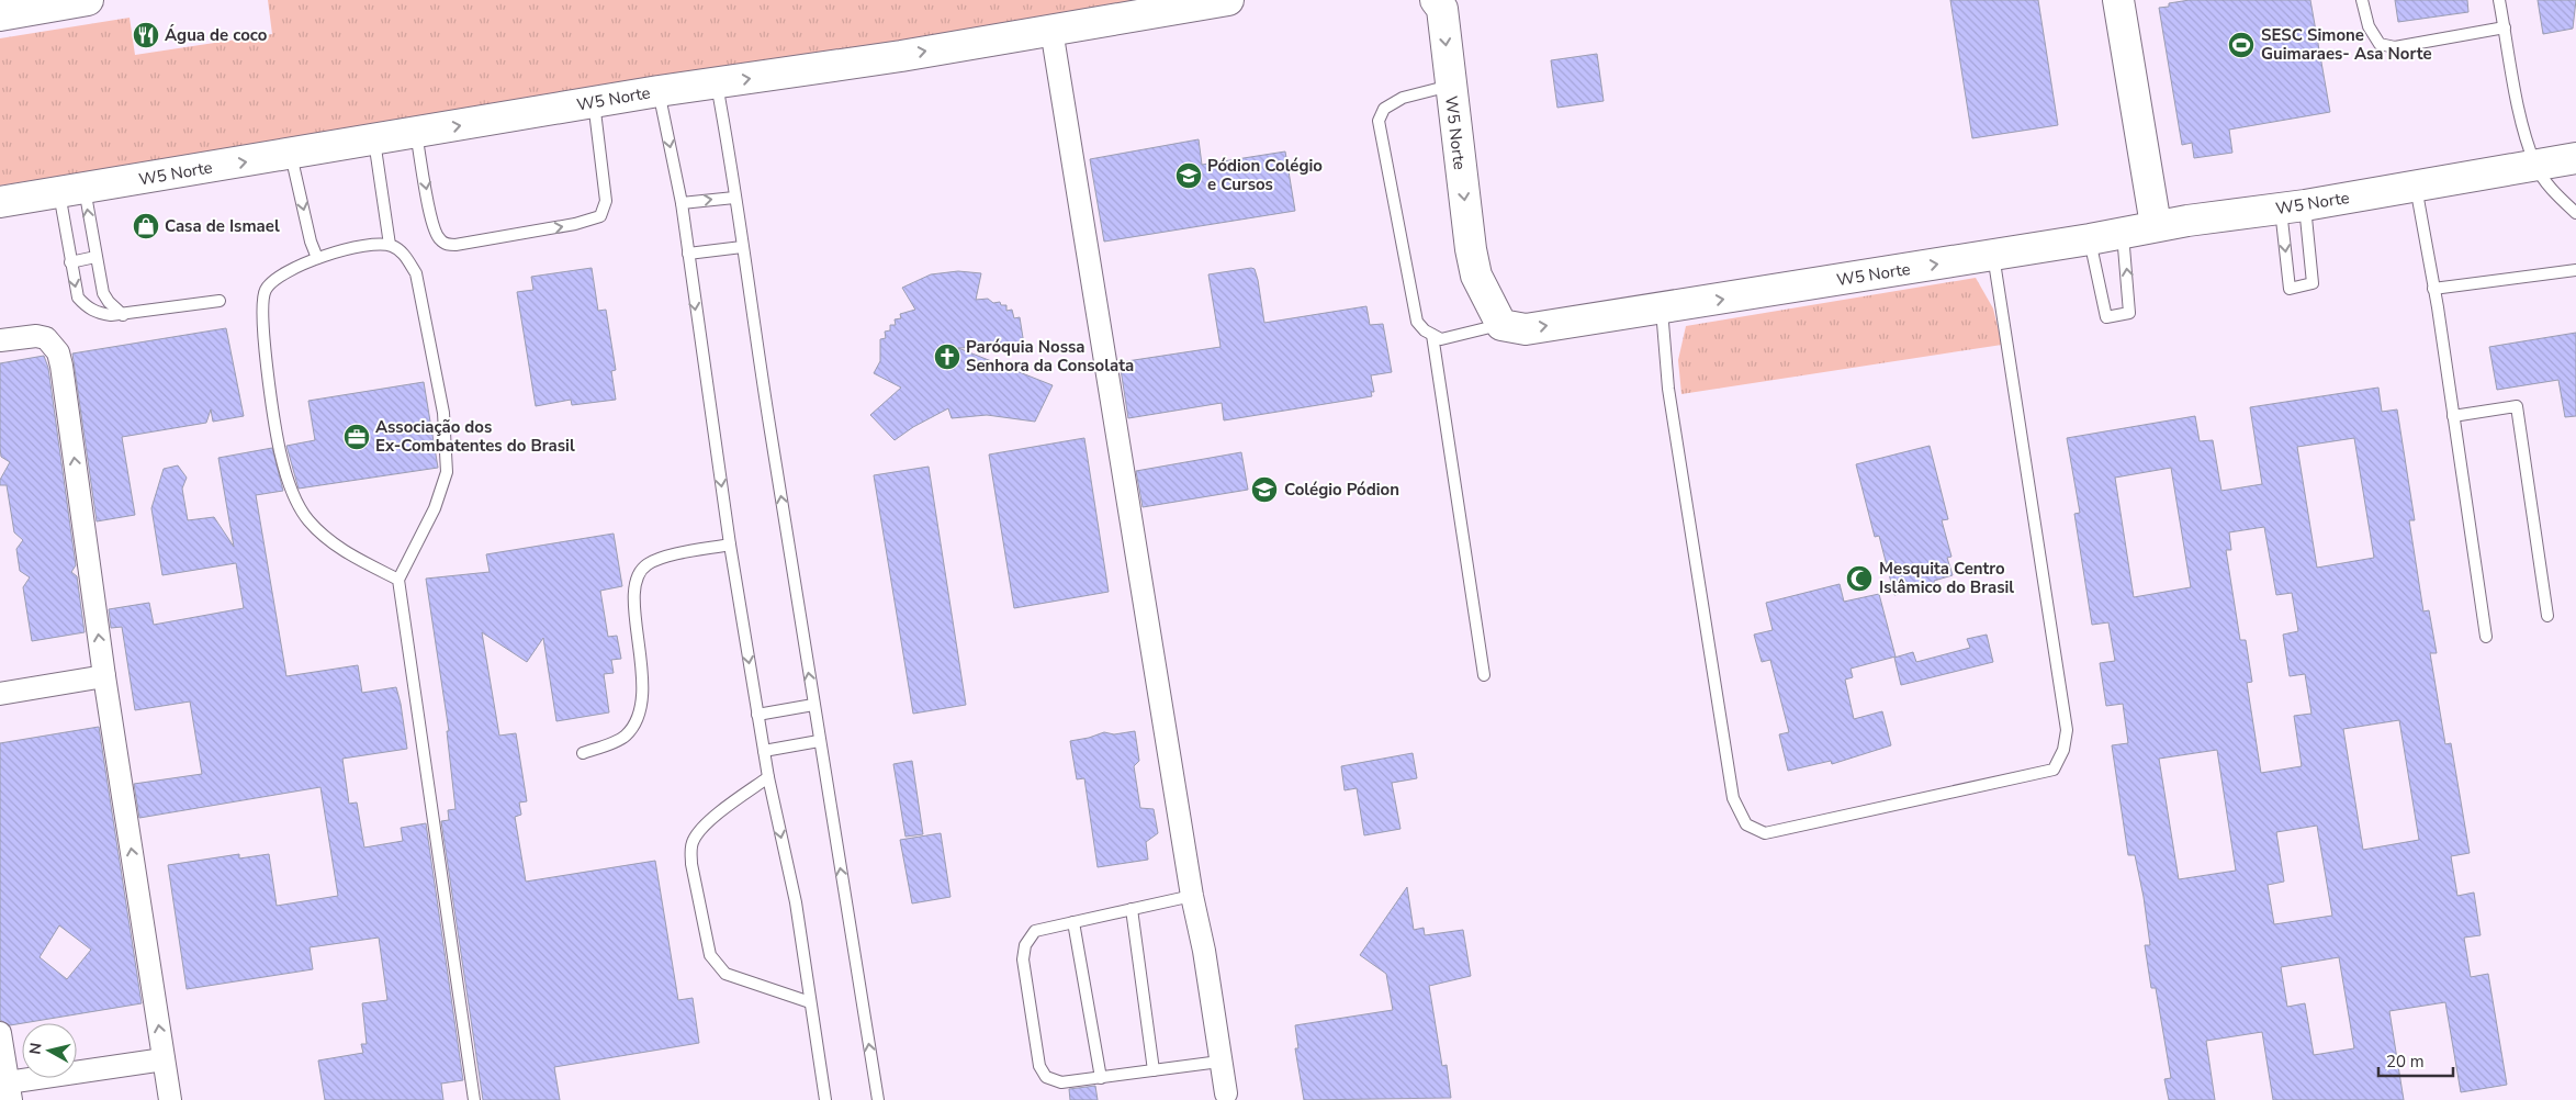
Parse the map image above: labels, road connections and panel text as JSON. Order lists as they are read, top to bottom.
{
  "streets": {
    "main road": ["W5 Norte"]
  },
  "one_way": ["W5 Norte"],
  "places": {
    "restaurant": ["Água de coco"],
    "sports": ["SESC Simone Guimaraes- Asa Norte"],
    "school or university": ["Pódion Colégio e Cursos", "Colégio Pódion"],
    "shop": ["Casa de Ismael"],
    "church": ["Paróquia Nossa Senhora da Consolata"],
    "office": ["Associação dos Ex-Combatentes do Brasil"],
    "mosque": ["Mesquita Centro Islâmico do Brasil"]
  },
  "scale_bar": "20 m",
  "north": "left"
}
